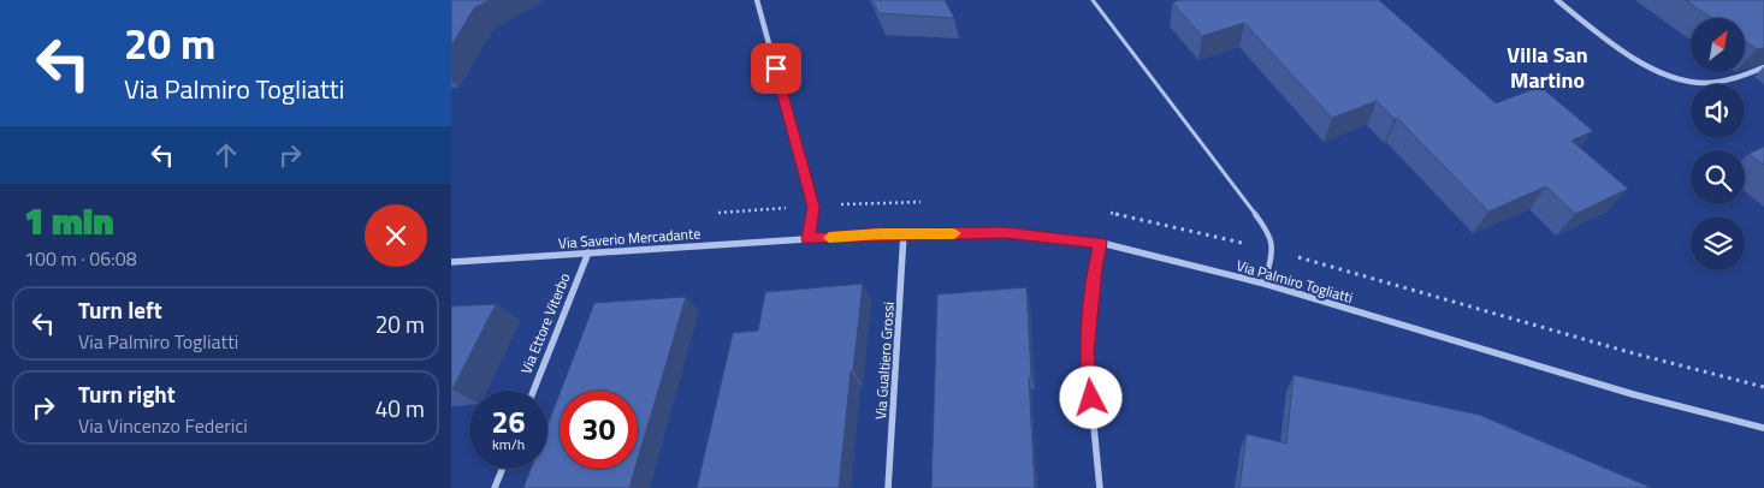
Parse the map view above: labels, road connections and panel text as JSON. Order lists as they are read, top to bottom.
{
  "streets": {
    "street": [
      "Via Saverio Mercadante",
      "Via Palmiro Togliatti",
      "Via Ettore Viterbo",
      "Via Gualtiero Grossi"
    ]
  },
  "crossings": [
    ["Via Saverio Mercadante", "Via Palmiro Togliatti"],
    ["Via Saverio Mercadante", "Via Ettore Viterbo"],
    ["Via Palmiro Togliatti", "Via Gualtiero Grossi"]
  ],
  "districts": ["Villa San Martino"],
  "north": "top right",
  "page": {
    "turn": ["20 m", "Via Palmiro Togliatti"],
    "heading": ["1 min", "100 m · 06:08"],
    "list": [
      {
        "name": "Turn left",
        "note": "Via Palmiro Togliatti",
        "value": "20 m"
      },
      {
        "name": "Turn right",
        "note": "Via Vincenzo Federici",
        "value": "40 m"
      }
    ],
    "speed": "26 km/h",
    "limit": "30"
  }
}
